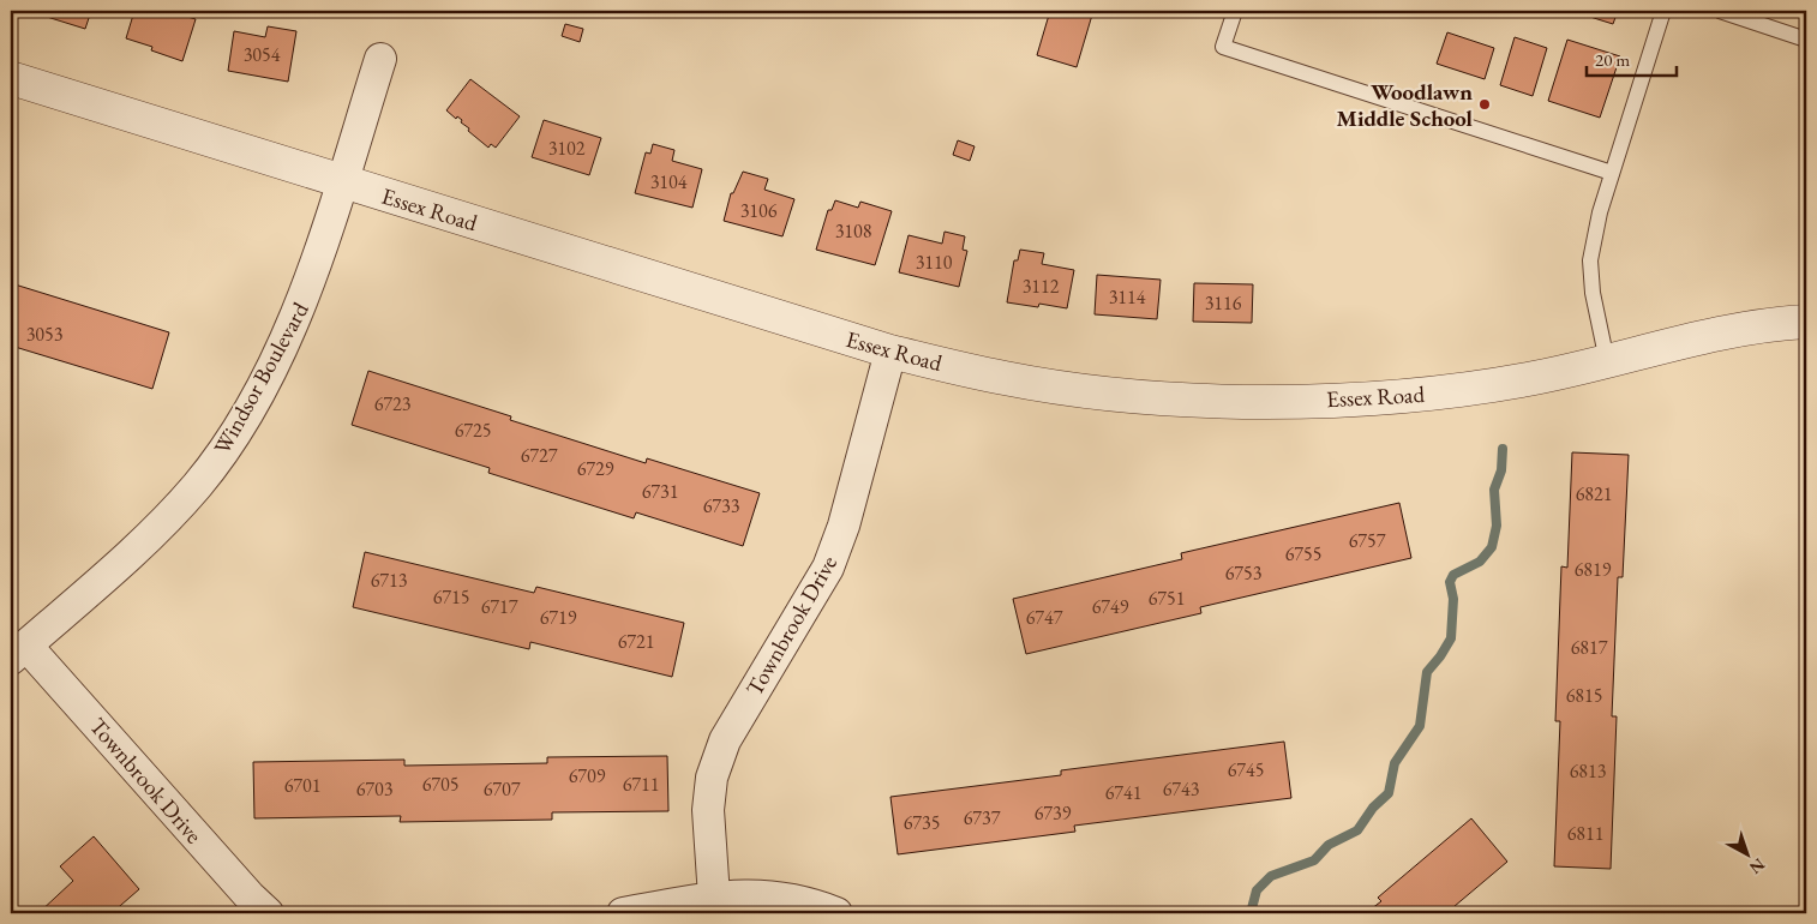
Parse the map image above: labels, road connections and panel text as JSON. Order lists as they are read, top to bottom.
{
  "streets": {
    "street": ["Essex Road", "Windsor Boulevard", "Townbrook Drive"]
  },
  "crossings": [
    ["Essex Road", "Windsor Boulevard"],
    ["Essex Road", "Townbrook Drive"],
    ["Windsor Boulevard", "Townbrook Drive"]
  ],
  "places": ["Woodlawn Middle School"],
  "house_numbers": [
    "3054",
    "3102",
    "3104",
    "3106",
    "3108",
    "3110",
    "3112",
    "3114",
    "3116",
    "3053",
    "6723",
    "6725",
    "6727",
    "6729",
    "6731",
    "6821",
    "6733",
    "6757",
    "6755",
    "6819",
    "6753",
    "6713",
    "6715",
    "6751",
    "6717",
    "6749",
    "6719",
    "6747",
    "6721",
    "6817",
    "6815",
    "6745",
    "6813",
    "6709",
    "6705",
    "6711",
    "6701",
    "6703",
    "6707",
    "6743",
    "6741",
    "6739",
    "6737",
    "6735",
    "6811"
  ],
  "scale_bar": "20 m",
  "north": "bottom right"
}
